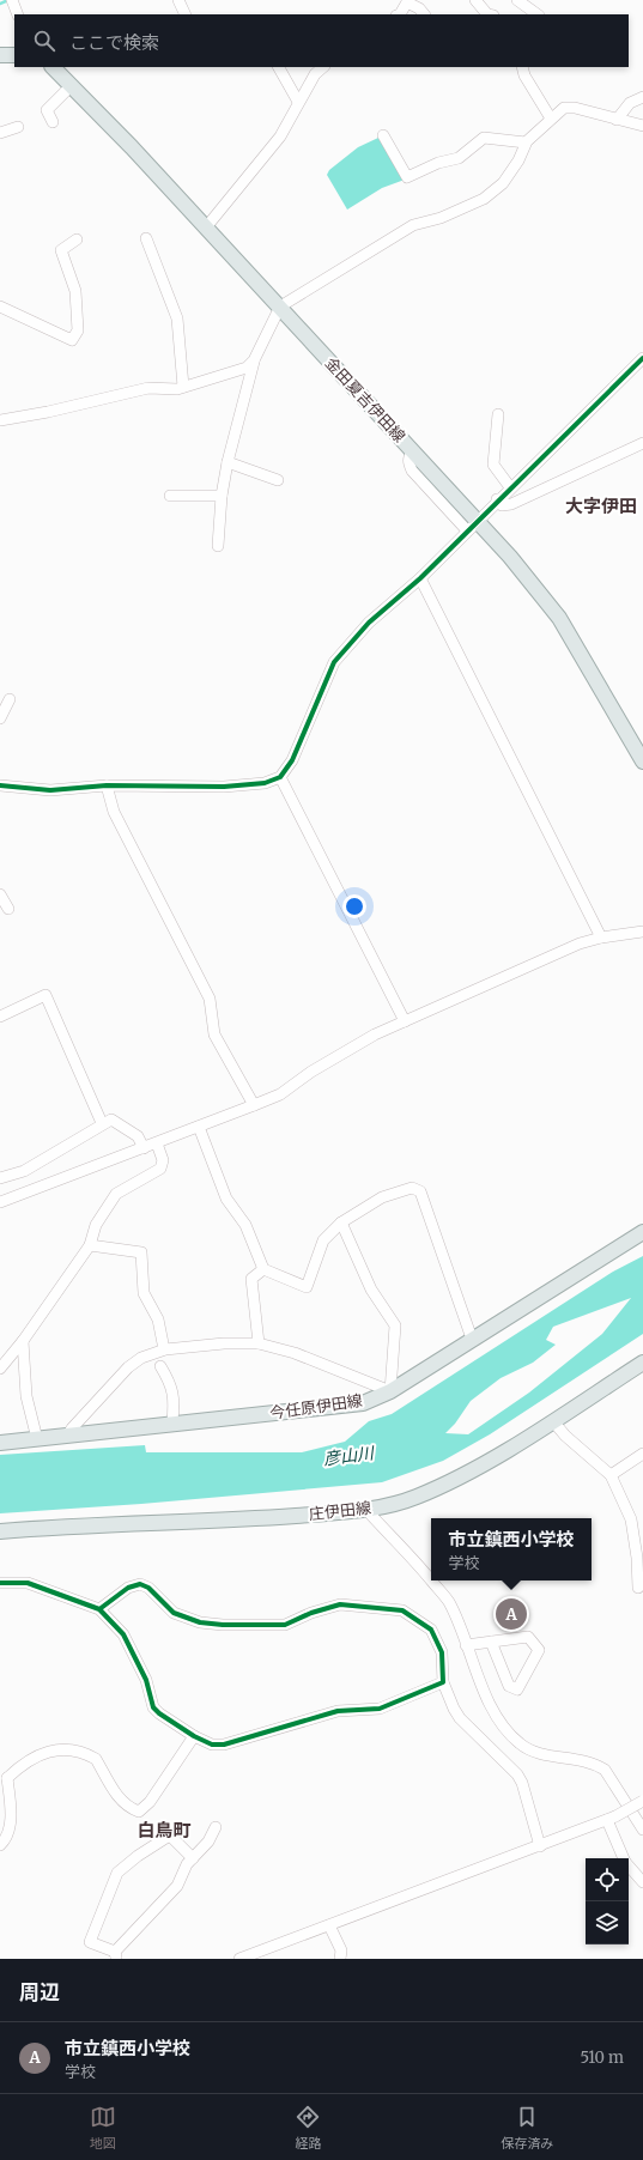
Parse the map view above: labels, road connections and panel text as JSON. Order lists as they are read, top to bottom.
{
  "streets": {
    "main road": ["金田夏吉伊田線", "今任原伊田線", "庄伊田線"]
  },
  "districts": ["大字伊田", "白鳥町"],
  "water": ["彦山川"],
  "page": {
    "search": "ここで検索",
    "popup": ["市立鎮西小学校", "学校"],
    "pins": "A",
    "heading": "周辺",
    "list": [
      {
        "mark": "A",
        "name": "市立鎮西小学校",
        "note": "学校",
        "value": "510 m"
      }
    ],
    "nav": ["地図", "経路", "保存済み"]
  }
}
